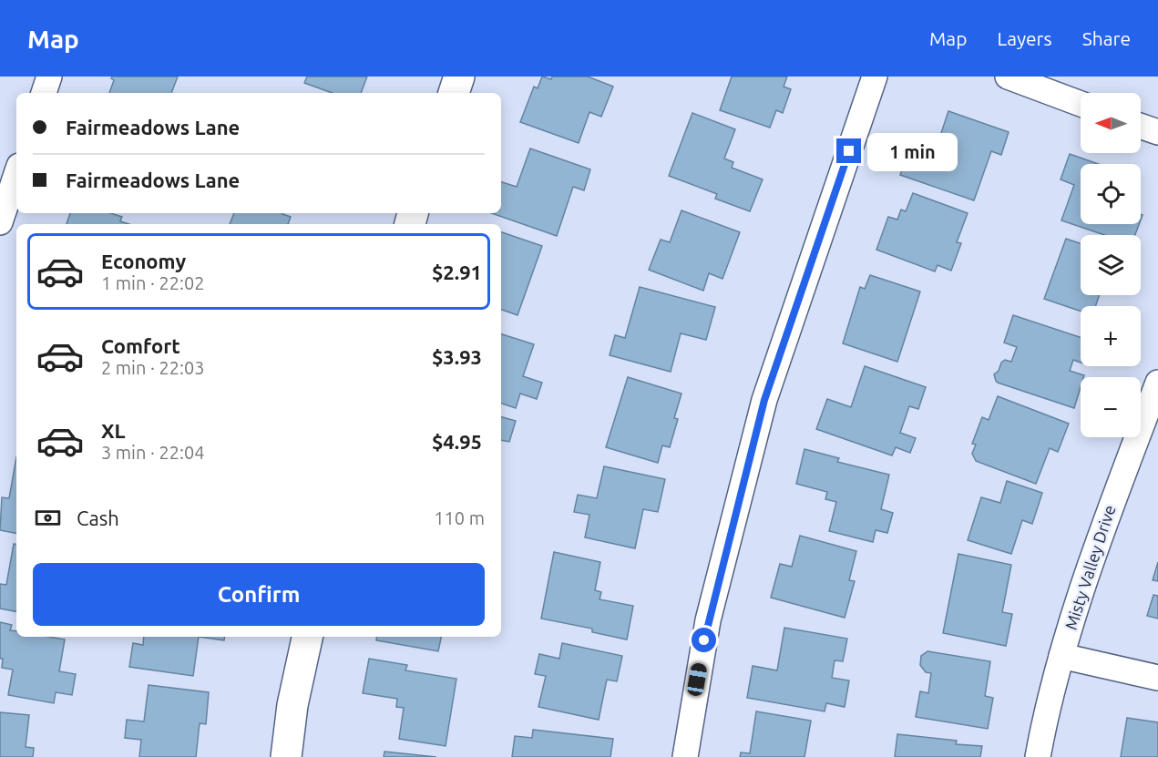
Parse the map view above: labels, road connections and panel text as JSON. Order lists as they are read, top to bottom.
{
  "streets": {
    "street": ["Misty Valley Drive"]
  },
  "north": "left",
  "page": {
    "header": "Map",
    "nav": ["Map", "Layers", "Share"],
    "map_buttons": ["+", "−"],
    "banner": ["Fairmeadows Lane", "Fairmeadows Lane"],
    "bubble": "1 min",
    "list": [
      {
        "name": "Economy",
        "note": "1 min · 22:02",
        "value": "$2.91"
      },
      {
        "name": "Comfort",
        "note": "2 min · 22:03",
        "value": "$3.93"
      },
      {
        "name": "XL",
        "note": "3 min · 22:04",
        "value": "$4.95"
      }
    ],
    "pay": ["Cash", "110 m"],
    "buttons": "Confirm"
  }
}
